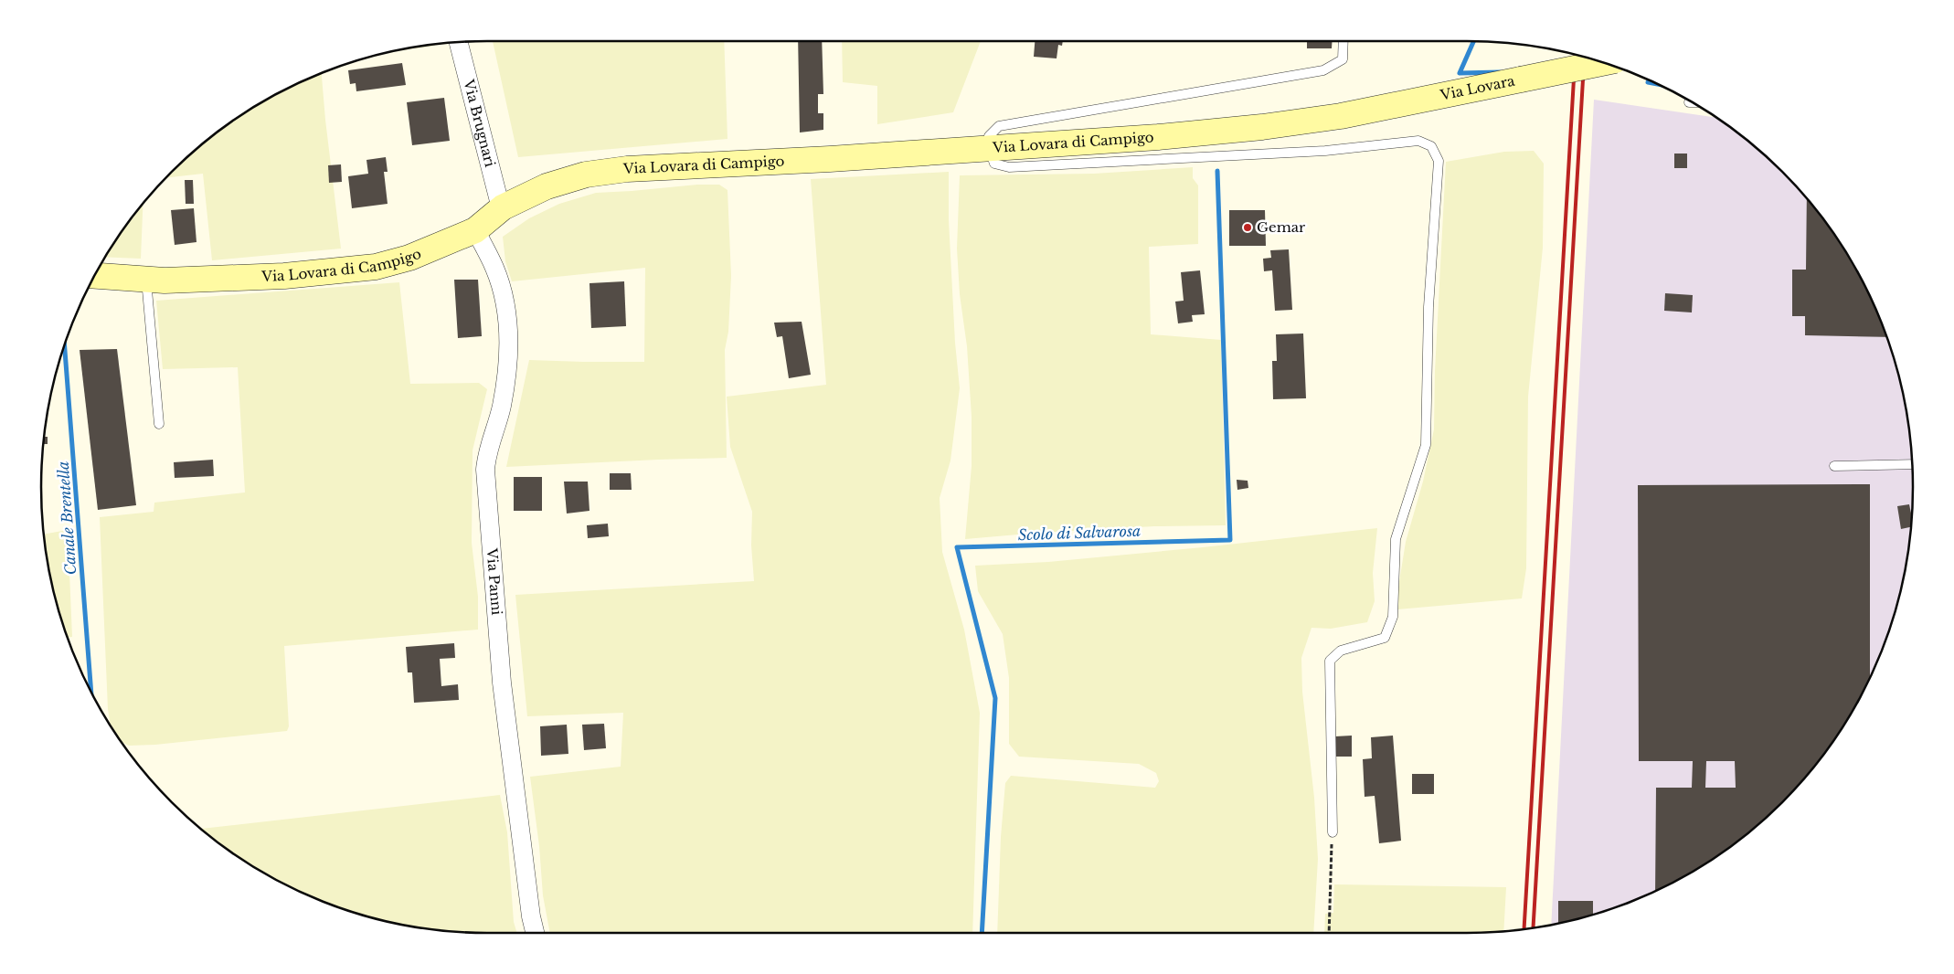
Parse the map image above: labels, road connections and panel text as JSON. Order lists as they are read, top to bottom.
{
  "streets": {
    "street": [
      "Via Lovara",
      "Via Brugnari",
      "Via Lovara di Campigo",
      "Via Panni"
    ]
  },
  "crossings": [
    ["Via Lovara", "Via Lovara di Campigo"],
    ["Via Brugnari", "Via Lovara di Campigo"],
    ["Via Lovara di Campigo", "Via Panni"]
  ],
  "water": ["Canale Brentella", "Scolo di Salvarosa"],
  "places": ["Gemar"]
}
